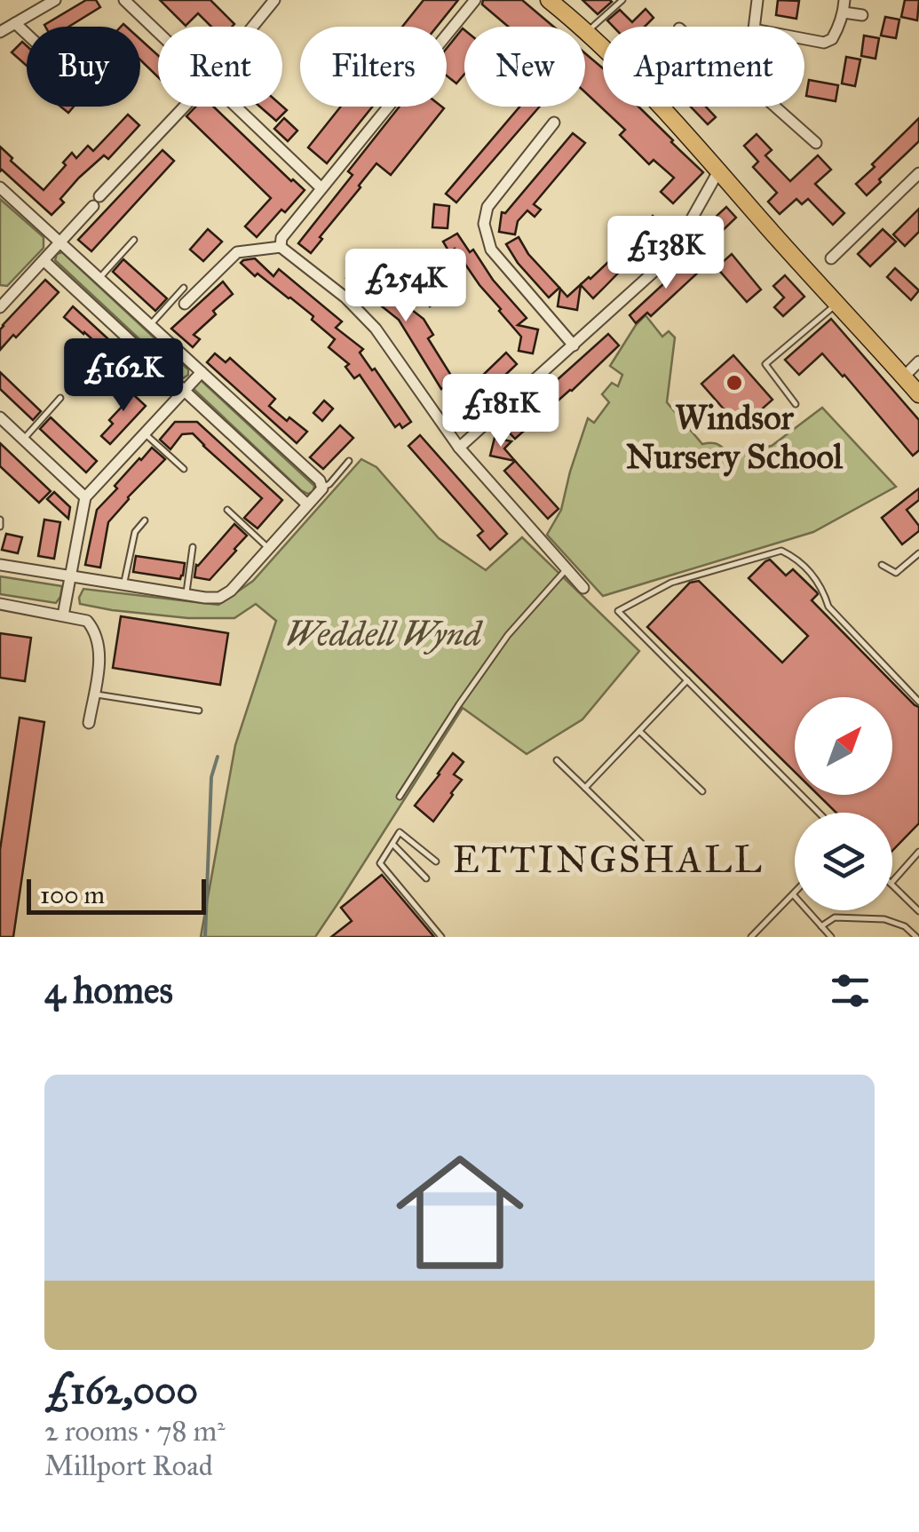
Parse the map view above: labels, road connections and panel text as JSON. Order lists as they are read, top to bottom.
{
  "districts": ["ETTINGSHALL"],
  "parks": ["Weddell Wynd"],
  "places": ["Windsor Nursery School"],
  "scale_bar": "100 m",
  "north": "top right",
  "page": {
    "chip": [
      "Buy",
      "Rent",
      "Filters",
      "New",
      "Apartment"
    ],
    "price": [
      "£138K",
      "£254K",
      "£162K",
      "£181K"
    ],
    "scale": "100 m",
    "heading": "4 homes",
    "list": [
      {
        "name": "£162,000",
        "note": "2 rooms · 78 m² · Millport Road"
      }
    ]
  }
}
